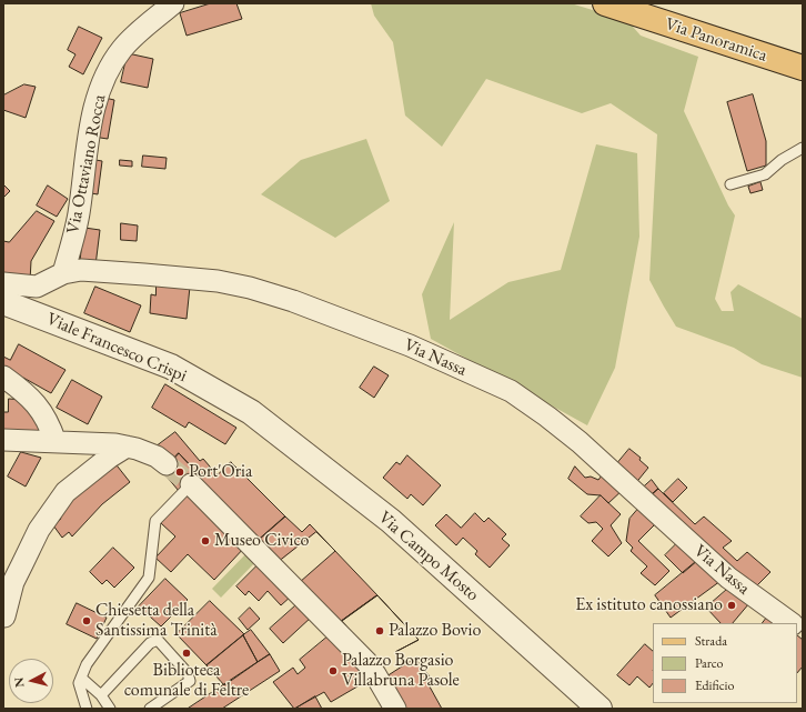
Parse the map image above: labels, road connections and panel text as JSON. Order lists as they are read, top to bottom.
{
  "streets": {
    "main road": ["Via Panoramica"],
    "street": [
      "Via Ottaviano Rocca",
      "Viale Francesco Crispi",
      "Via Nassa",
      "Via Campo Mosto"
    ]
  },
  "crossings": [
    ["Via Ottaviano Rocca", "Via Nassa"],
    ["Viale Francesco Crispi", "Via Campo Mosto"]
  ],
  "places": [
    "Port'Oria",
    "Museo Civico",
    "Ex istituto canossiano",
    "Chiesetta della Santissima Trinità",
    "Palazzo Bovio",
    "Biblioteca comunale di Feltre",
    "Palazzo Borgasio Villabruna Pasole"
  ],
  "legend": ["Strada", "Parco", "Edificio"],
  "north": "left"
}
